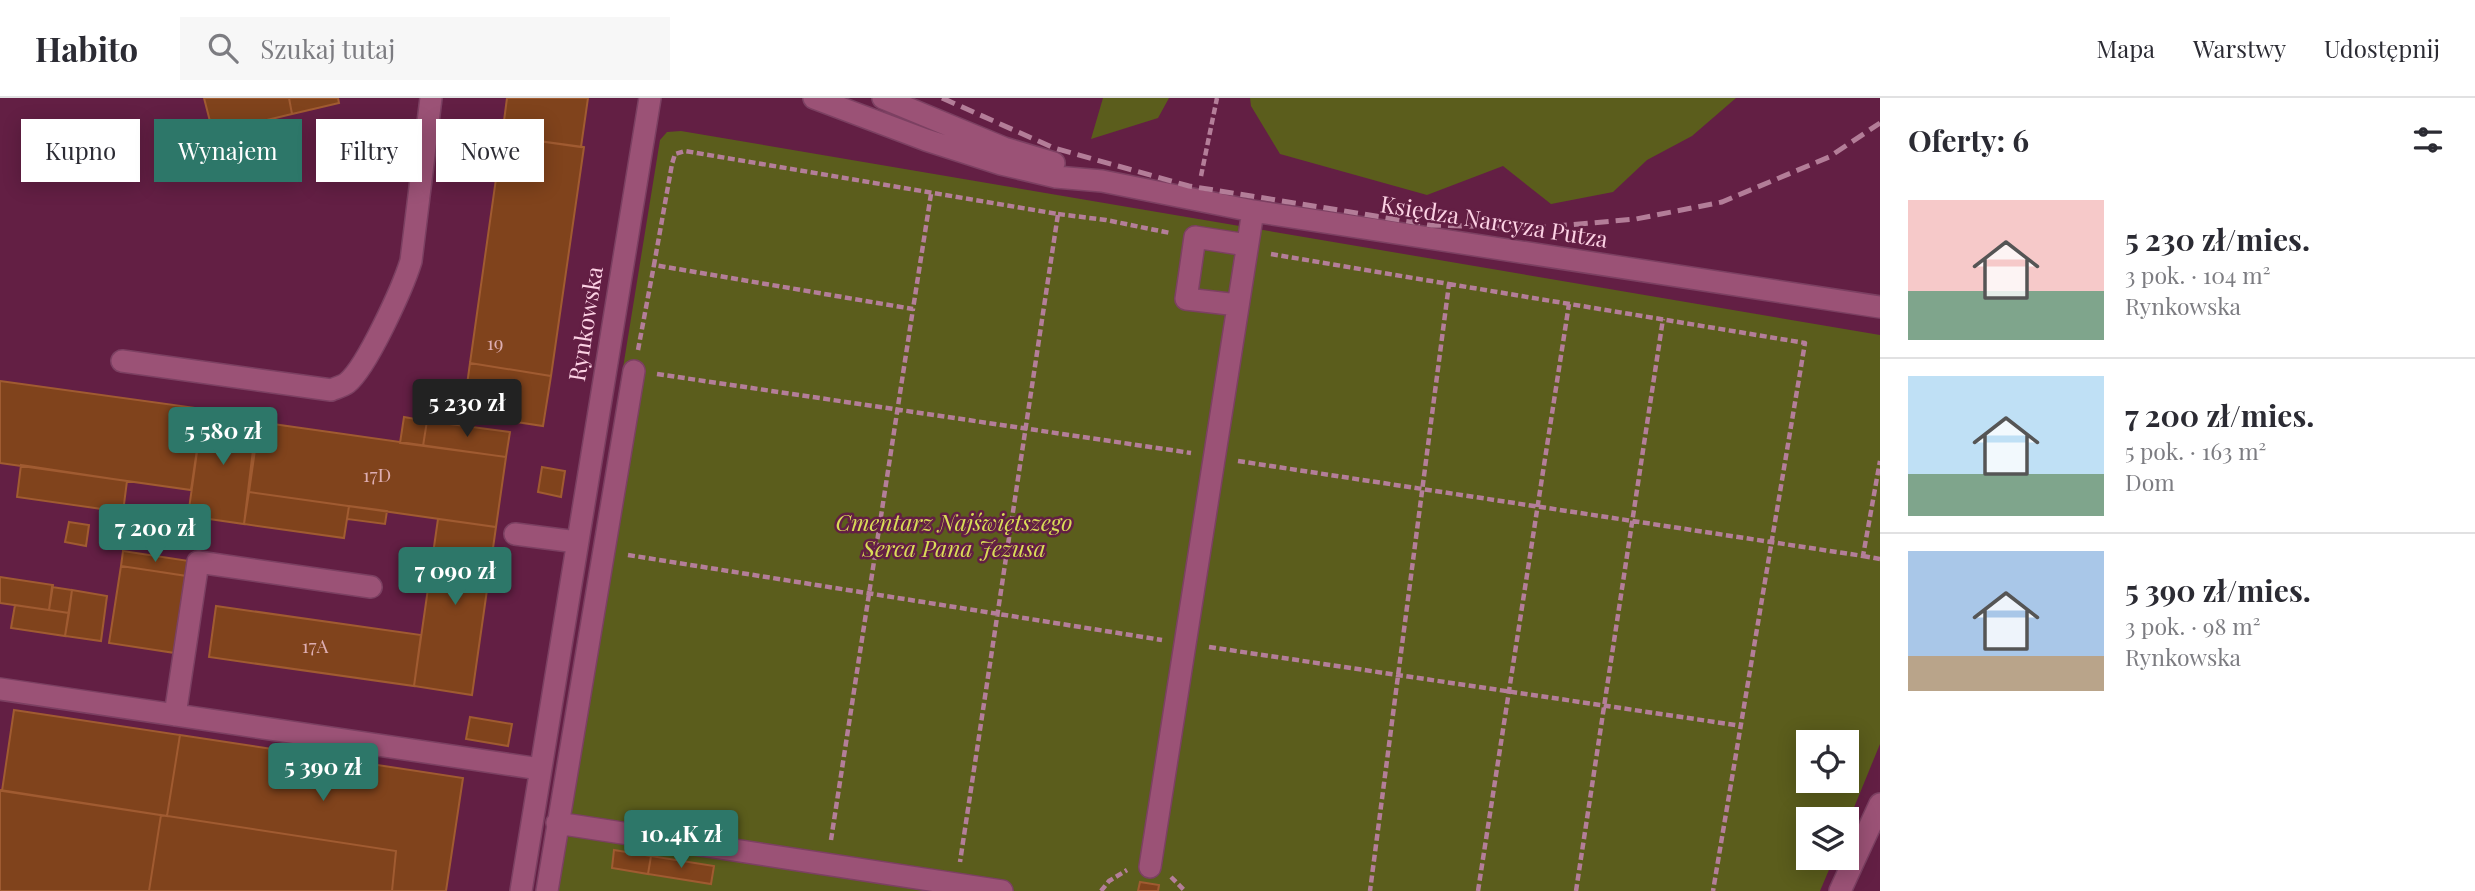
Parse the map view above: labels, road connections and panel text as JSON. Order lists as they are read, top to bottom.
{
  "streets": {
    "street": ["Księdza Narcyza Putza", "Rynkowska"]
  },
  "parks": ["Cmentarz Najświętszego Serca Pana Jezusa"],
  "house_numbers": ["19", "17D", "17A"],
  "page": {
    "header": "Habito",
    "search": "Szukaj tutaj",
    "nav": ["Mapa", "Warstwy", "Udostępnij"],
    "heading": "Oferty: 6",
    "chip": [
      "Kupno",
      "Wynajem",
      "Filtry",
      "Nowe"
    ],
    "list": [
      {
        "name": "5 230 zł/mies.",
        "note": "3 pok. · 104 m² · Rynkowska"
      },
      {
        "name": "7 200 zł/mies.",
        "note": "5 pok. · 163 m² · Dom"
      },
      {
        "name": "5 390 zł/mies.",
        "note": "3 pok. · 98 m² · Rynkowska"
      }
    ],
    "price": [
      "5 230 zł",
      "5 580 zł",
      "7 200 zł",
      "7 090 zł",
      "5 390 zł",
      "10.4K zł"
    ]
  }
}
